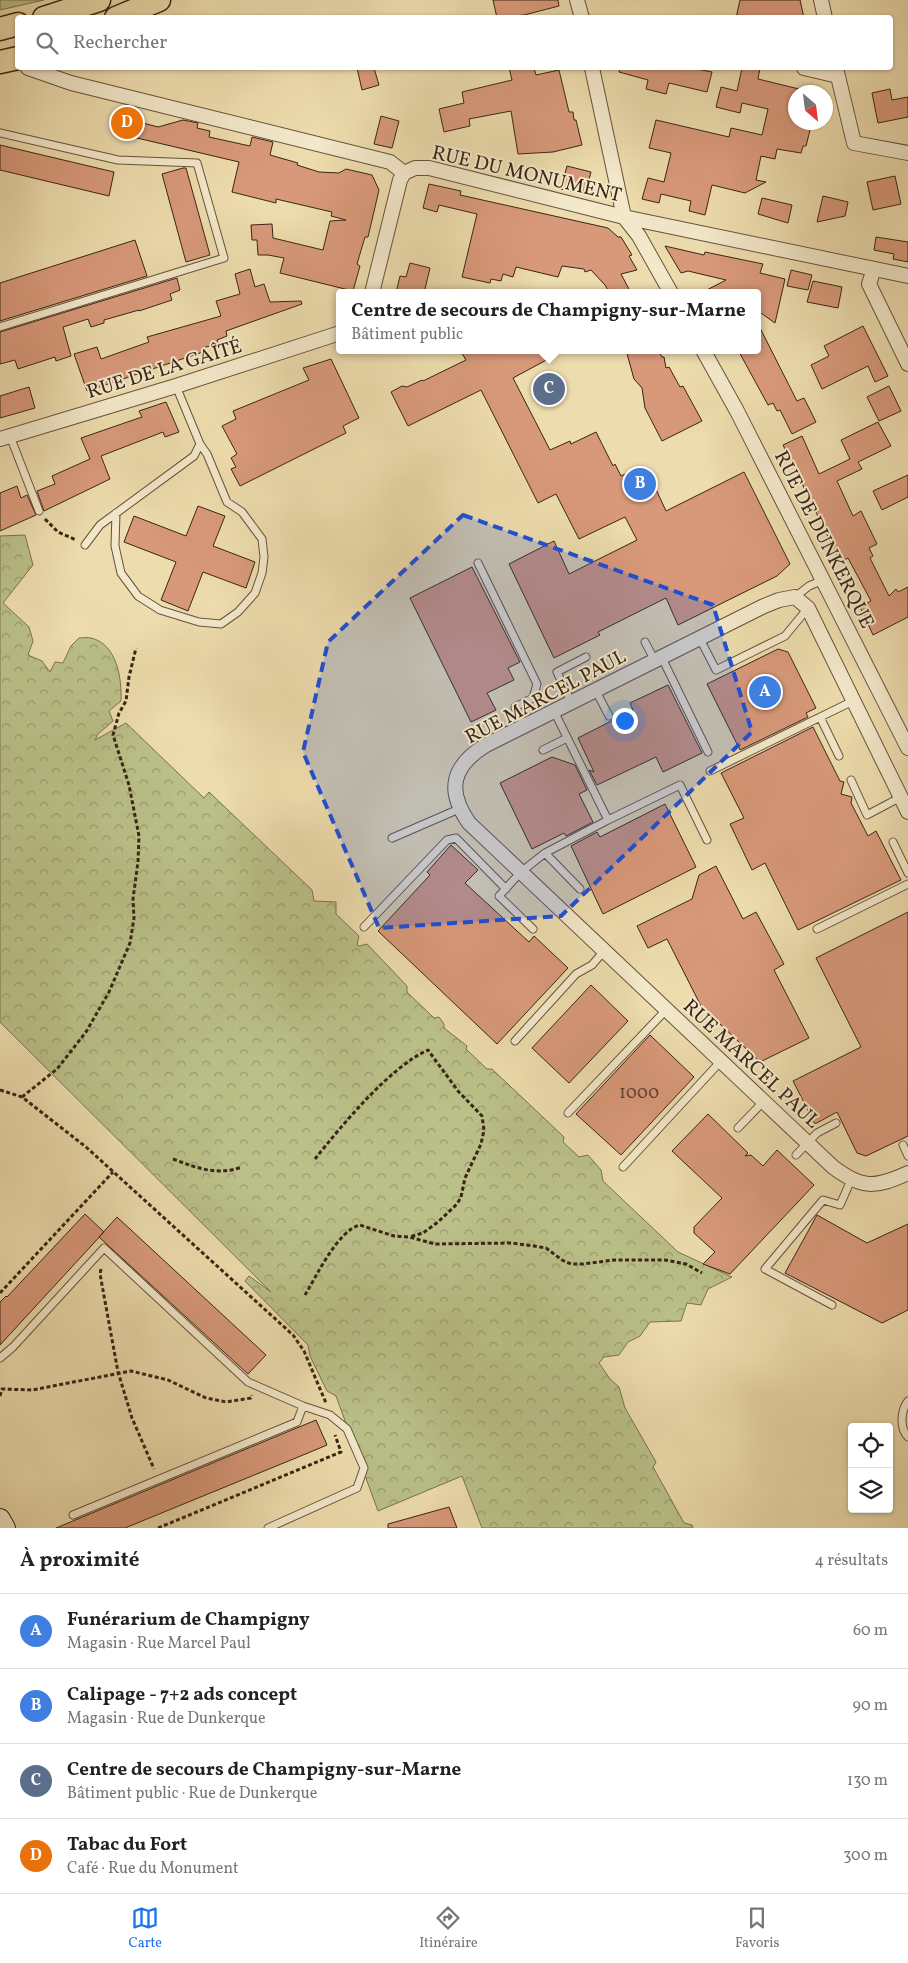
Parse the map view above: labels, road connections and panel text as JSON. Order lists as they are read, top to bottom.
{
  "streets": {
    "street": [
      "RUE DU MONUMENT",
      "RUE DE LA GAÎTÉ",
      "RUE DE DUNKERQUE",
      "RUE MARCEL PAUL"
    ]
  },
  "house_numbers": ["1000"],
  "north": "bottom right",
  "page": {
    "search": "Rechercher",
    "pins": [
      "D",
      "C",
      "B",
      "A"
    ],
    "popup": ["Centre de secours de Champigny-sur-Marne", "Bâtiment public"],
    "heading": ["À proximité", "4 résultats"],
    "list": [
      {
        "mark": "A",
        "name": "Funérarium de Champigny",
        "note": "Magasin · Rue Marcel Paul",
        "value": "60 m"
      },
      {
        "mark": "B",
        "name": "Calipage - 7+2 ads concept",
        "note": "Magasin · Rue de Dunkerque",
        "value": "90 m"
      },
      {
        "mark": "C",
        "name": "Centre de secours de Champigny-sur-Marne",
        "note": "Bâtiment public · Rue de Dunkerque",
        "value": "130 m"
      },
      {
        "mark": "D",
        "name": "Tabac du Fort",
        "note": "Café · Rue du Monument",
        "value": "300 m"
      }
    ],
    "nav": ["Carte", "Itinéraire", "Favoris"]
  }
}
